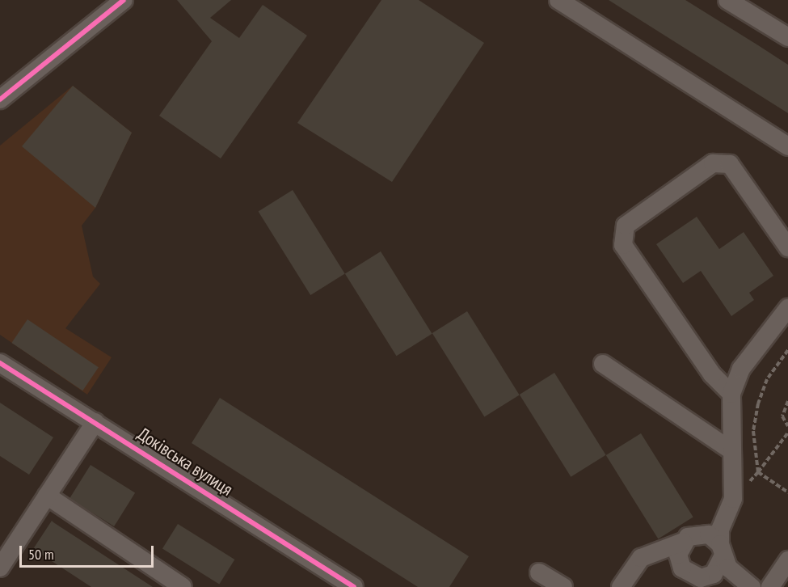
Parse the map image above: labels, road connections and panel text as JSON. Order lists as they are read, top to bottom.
{
  "streets": {
    "street": ["Доківська вулиця"]
  },
  "scale_bar": "50 m"
}
